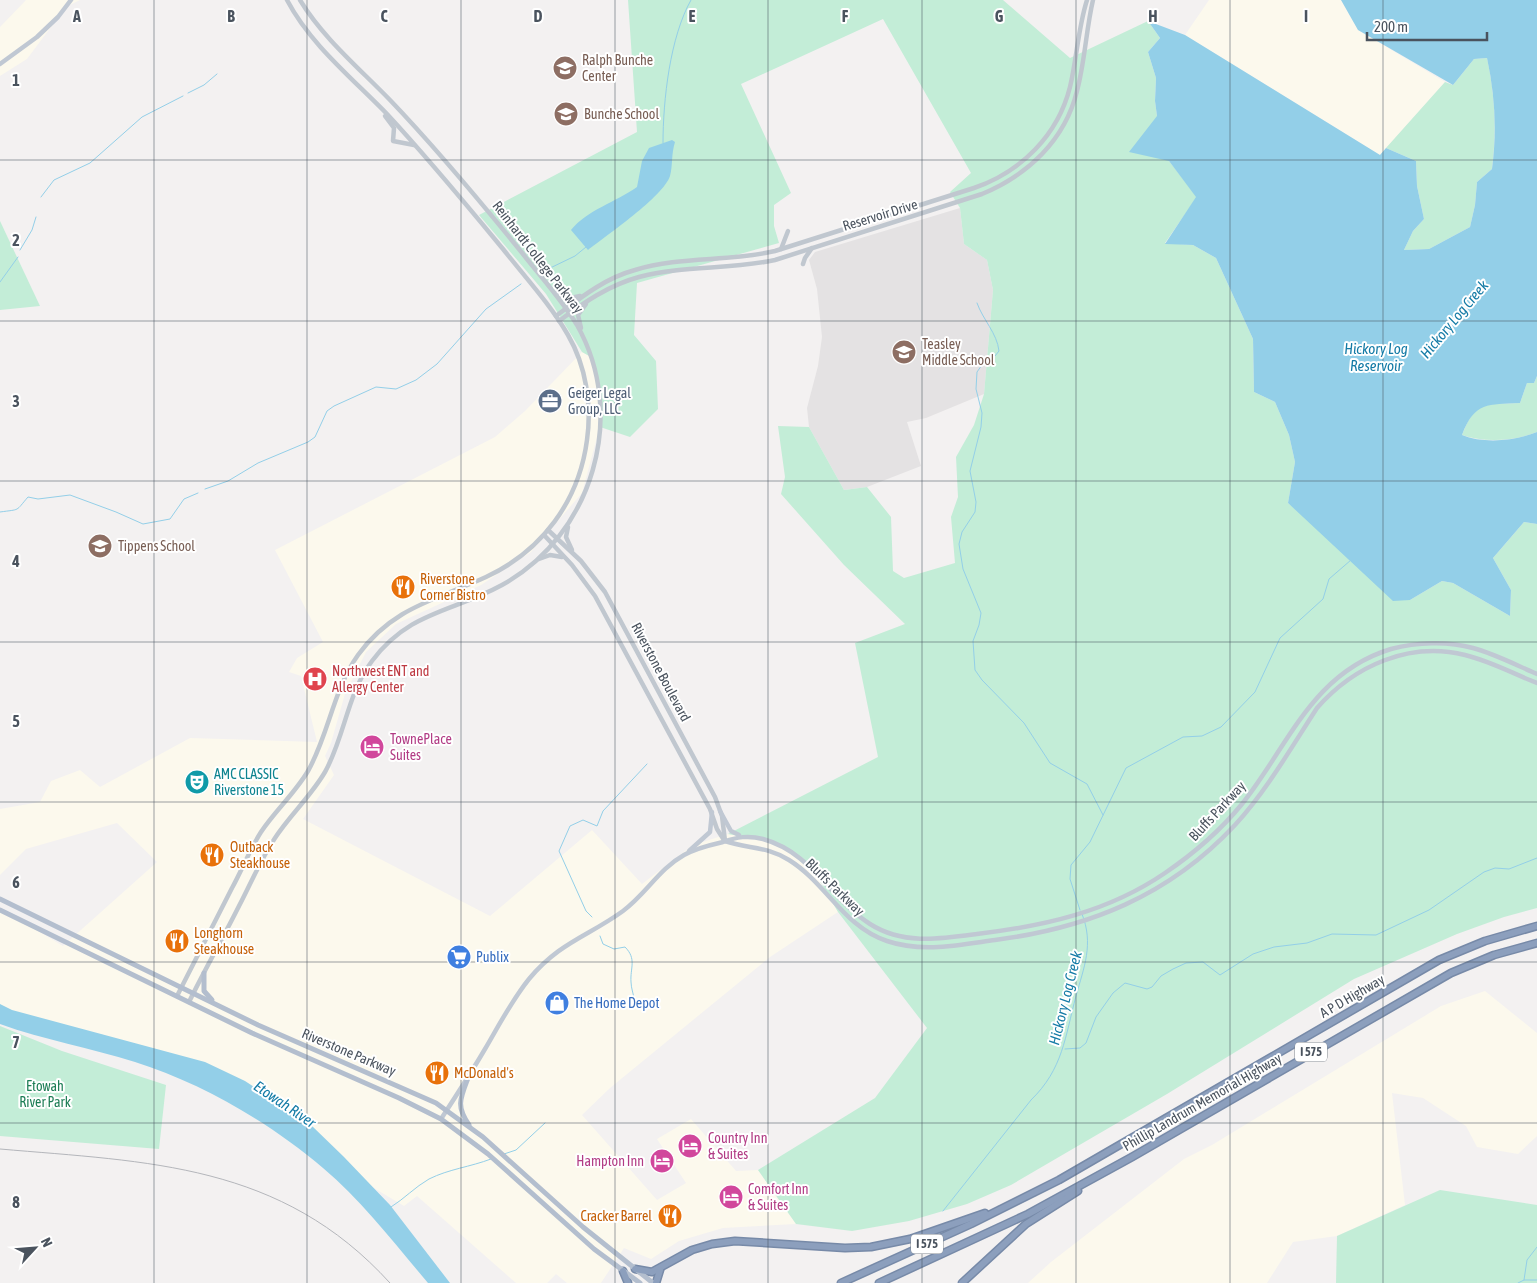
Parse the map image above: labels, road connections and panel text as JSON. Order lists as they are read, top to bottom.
{
  "streets": {
    "highway": ["A P D Highway", "I 575", "Phillip Landrum Memorial Highway"],
    "main road": ["Bluffs Parkway", "Riverstone Parkway"],
    "street": ["Reservoir Drive", "Reinhardt College Parkway", "Riverstone Boulevard"]
  },
  "crossings": [
    ["Reservoir Drive", "Reinhardt College Parkway"],
    ["Reinhardt College Parkway", "Riverstone Boulevard"],
    ["Reinhardt College Parkway", "Riverstone Parkway"],
    ["Riverstone Boulevard", "Bluffs Parkway"],
    ["A P D Highway", "Phillip Landrum Memorial Highway"]
  ],
  "water": ["Hickory Log Creek", "Hickory Log Reservoir", "Etowah River"],
  "parks": ["Etowah River Park"],
  "places": {
    "school or university": [
      "Ralph Bunche Center",
      "Bunche School",
      "Teasley Middle School",
      "Tippens School"
    ],
    "office": ["Geiger Legal Group, LLC"],
    "restaurant": [
      "Riverstone Corner Bistro",
      "Outback Steakhouse",
      "Longhorn Steakhouse",
      "McDonald's",
      "Cracker Barrel"
    ],
    "hospital": ["Northwest ENT and Allergy Center"],
    "hotel": [
      "TownePlace Suites",
      "Country Inn & Suites",
      "Hampton Inn",
      "Comfort Inn & Suites"
    ],
    "theatre": ["AMC CLASSIC Riverstone 15"],
    "supermarket": ["Publix"],
    "shop": ["The Home Depot"]
  },
  "scale_bar": "200 m",
  "north": "top right",
  "grid": {
    "columns": [
      "A",
      "B",
      "C",
      "D",
      "E",
      "F",
      "G",
      "H",
      "I"
    ],
    "rows": [
      "1",
      "2",
      "3",
      "4",
      "5",
      "6",
      "7",
      "8"
    ]
  }
}
